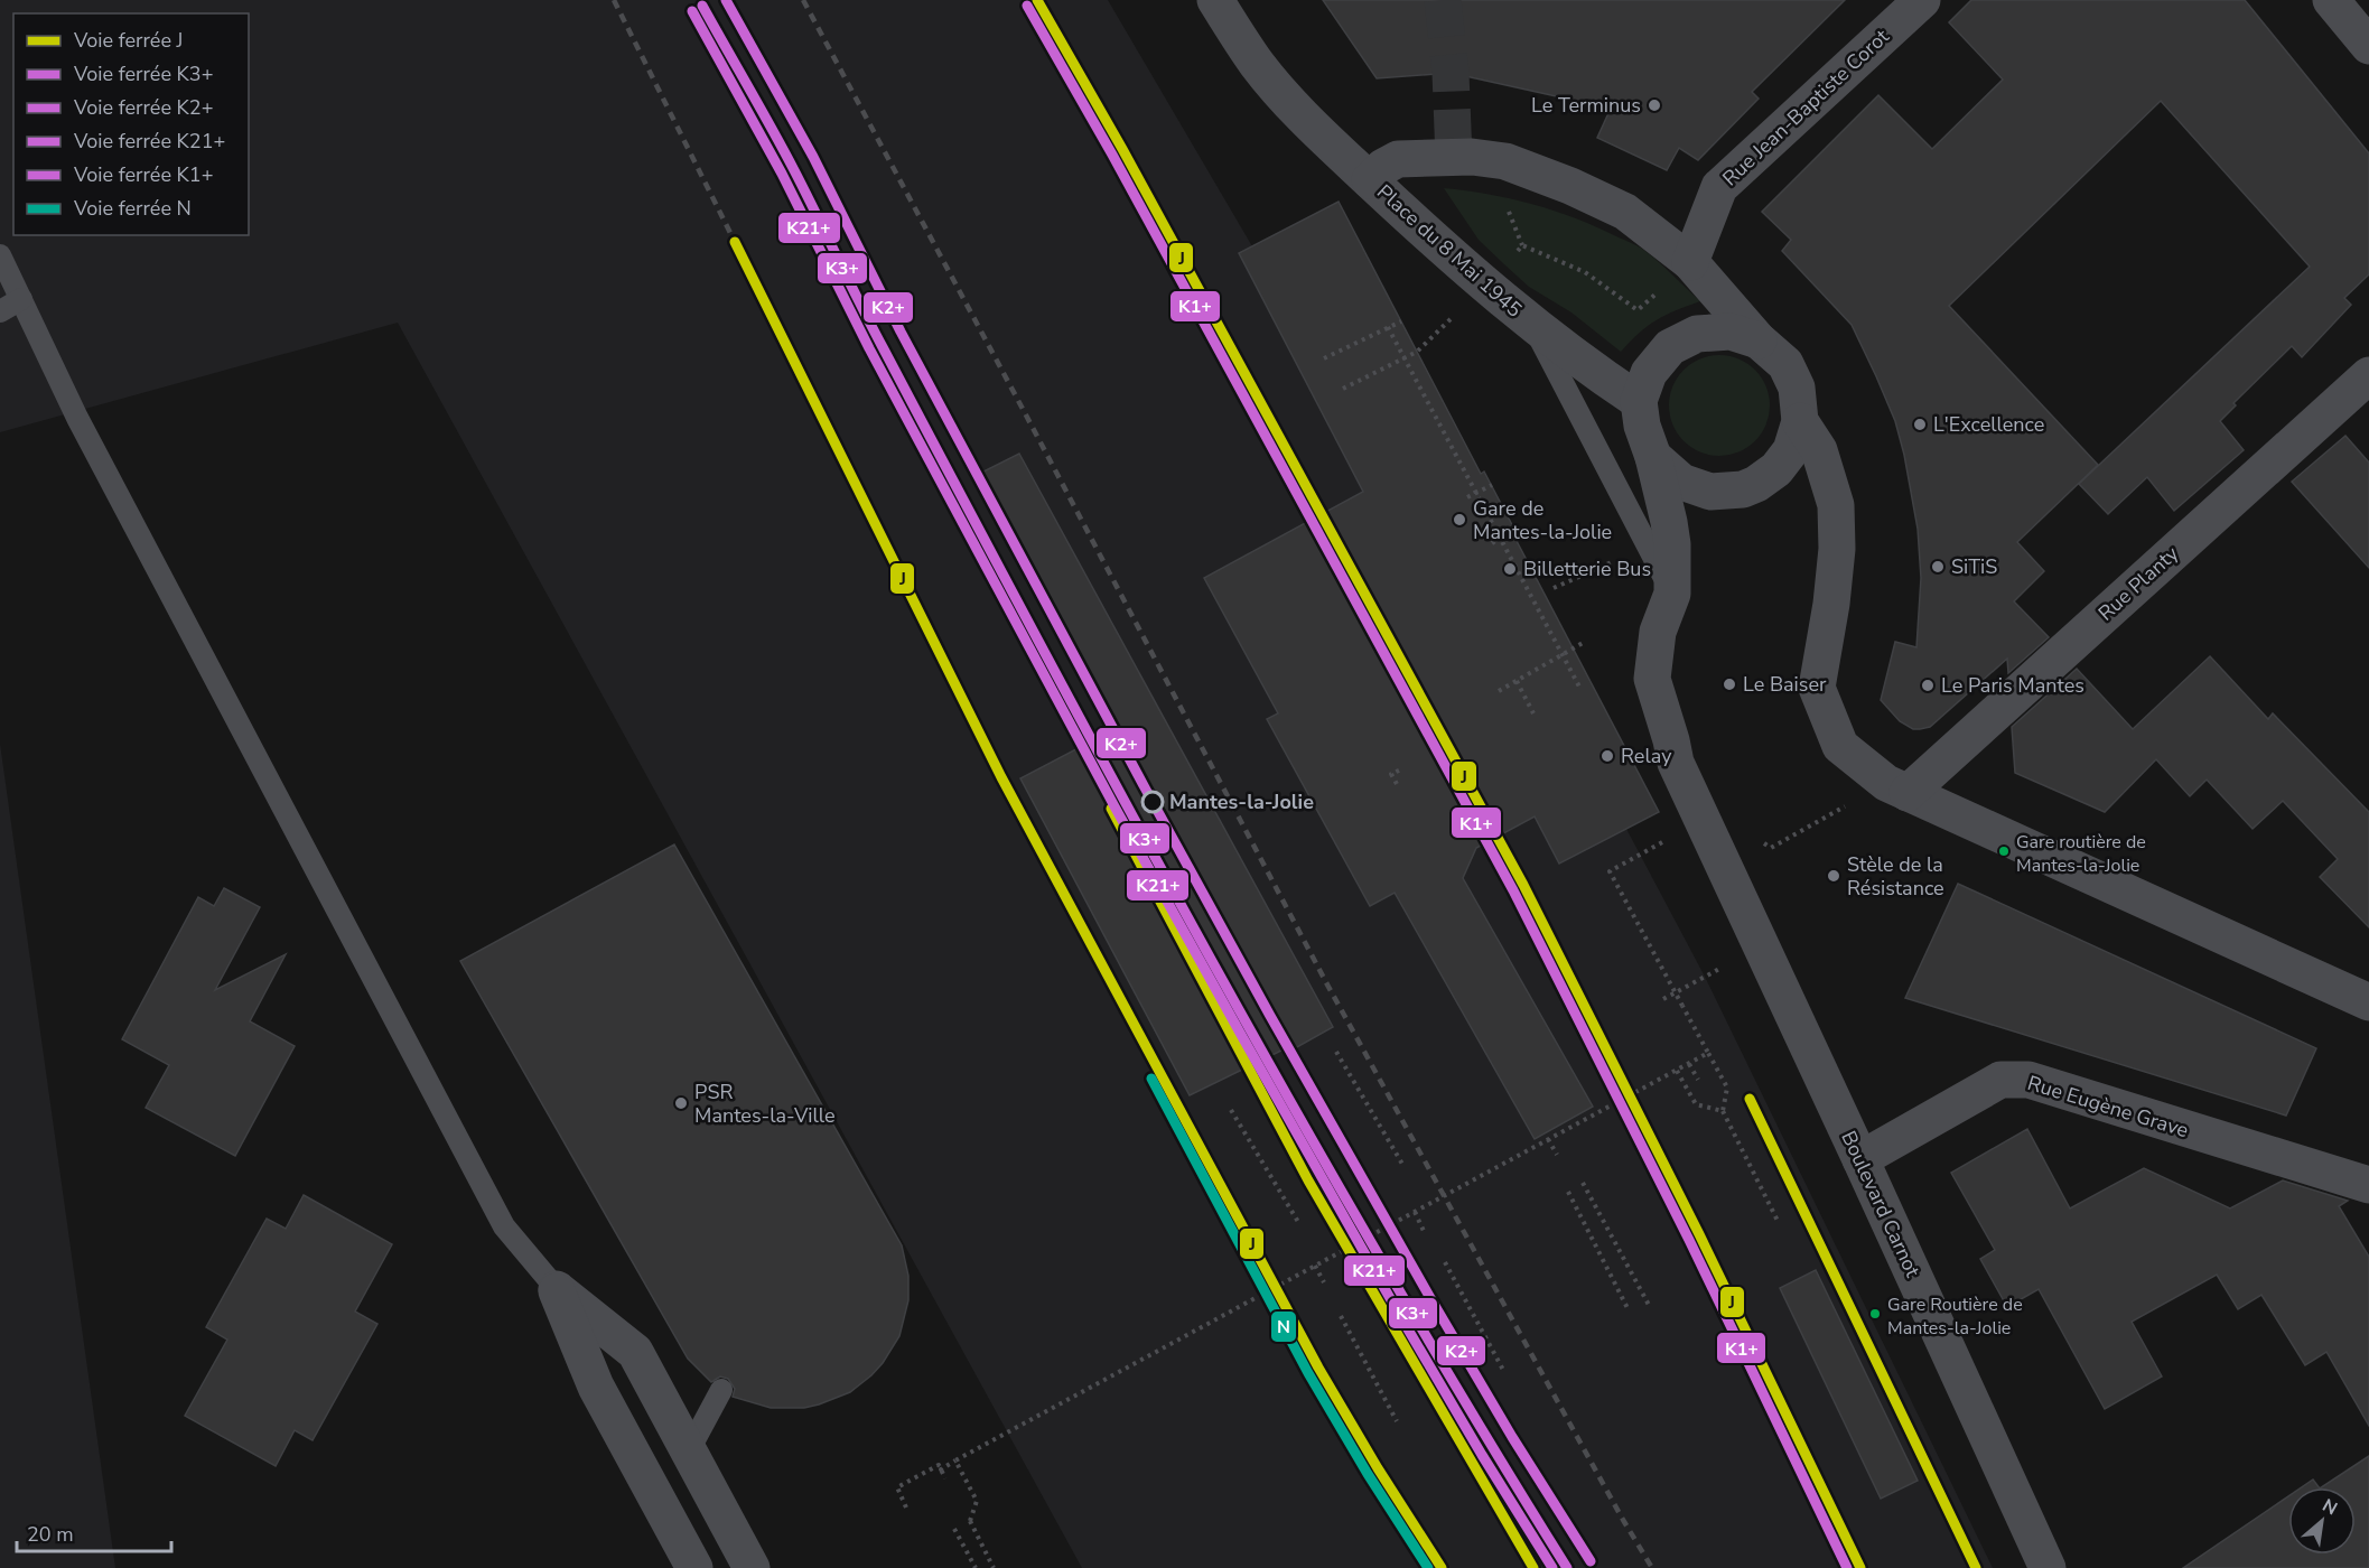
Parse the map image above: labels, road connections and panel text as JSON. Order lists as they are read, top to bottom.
{
  "streets": {
    "street": [
      "Rue Jean-Baptiste Corot",
      "Place du 8 Mai 1945",
      "Rue Planty",
      "Rue Eugène Grave",
      "Boulevard Carnot"
    ]
  },
  "crossings": [
    ["Rue Jean-Baptiste Corot", "Place du 8 Mai 1945"],
    ["Place du 8 Mai 1945", "Rue Planty"],
    ["Place du 8 Mai 1945", "Boulevard Carnot"],
    ["Rue Eugène Grave", "Boulevard Carnot"]
  ],
  "places": [
    "Le Terminus",
    "L'Excellence",
    "Gare de Mantes-la-Jolie",
    "SiTiS",
    "Billetterie Bus",
    "Le Baiser",
    "Le Paris Mantes",
    "Relay",
    "Mantes-la-Jolie",
    "Gare routière de Mantes-la-Jolie",
    "Stèle de la Résistance",
    "PSR Mantes-la-Ville",
    "Gare Routière de Mantes-la-Jolie"
  ],
  "lines": [
    "rail line J",
    "rail line K2+",
    "rail line K3+",
    "rail line K1+",
    "rail line K21+",
    "rail line N"
  ],
  "legend": [
    "Voie ferrée J",
    "Voie ferrée K3+",
    "Voie ferrée K2+",
    "Voie ferrée K21+",
    "Voie ferrée K1+",
    "Voie ferrée N"
  ],
  "scale_bar": "20 m",
  "north": "top right"
}
